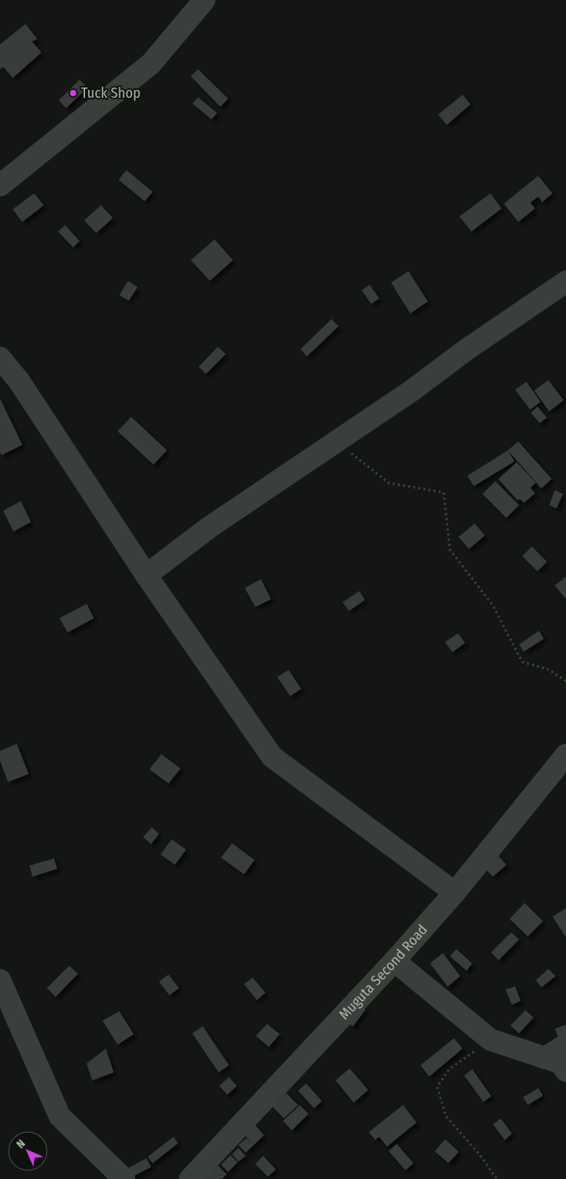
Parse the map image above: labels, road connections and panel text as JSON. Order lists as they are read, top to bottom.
{
  "streets": {
    "street": ["Muguta Second Road"]
  },
  "places": ["Tuck Shop"],
  "north": "top left"
}
